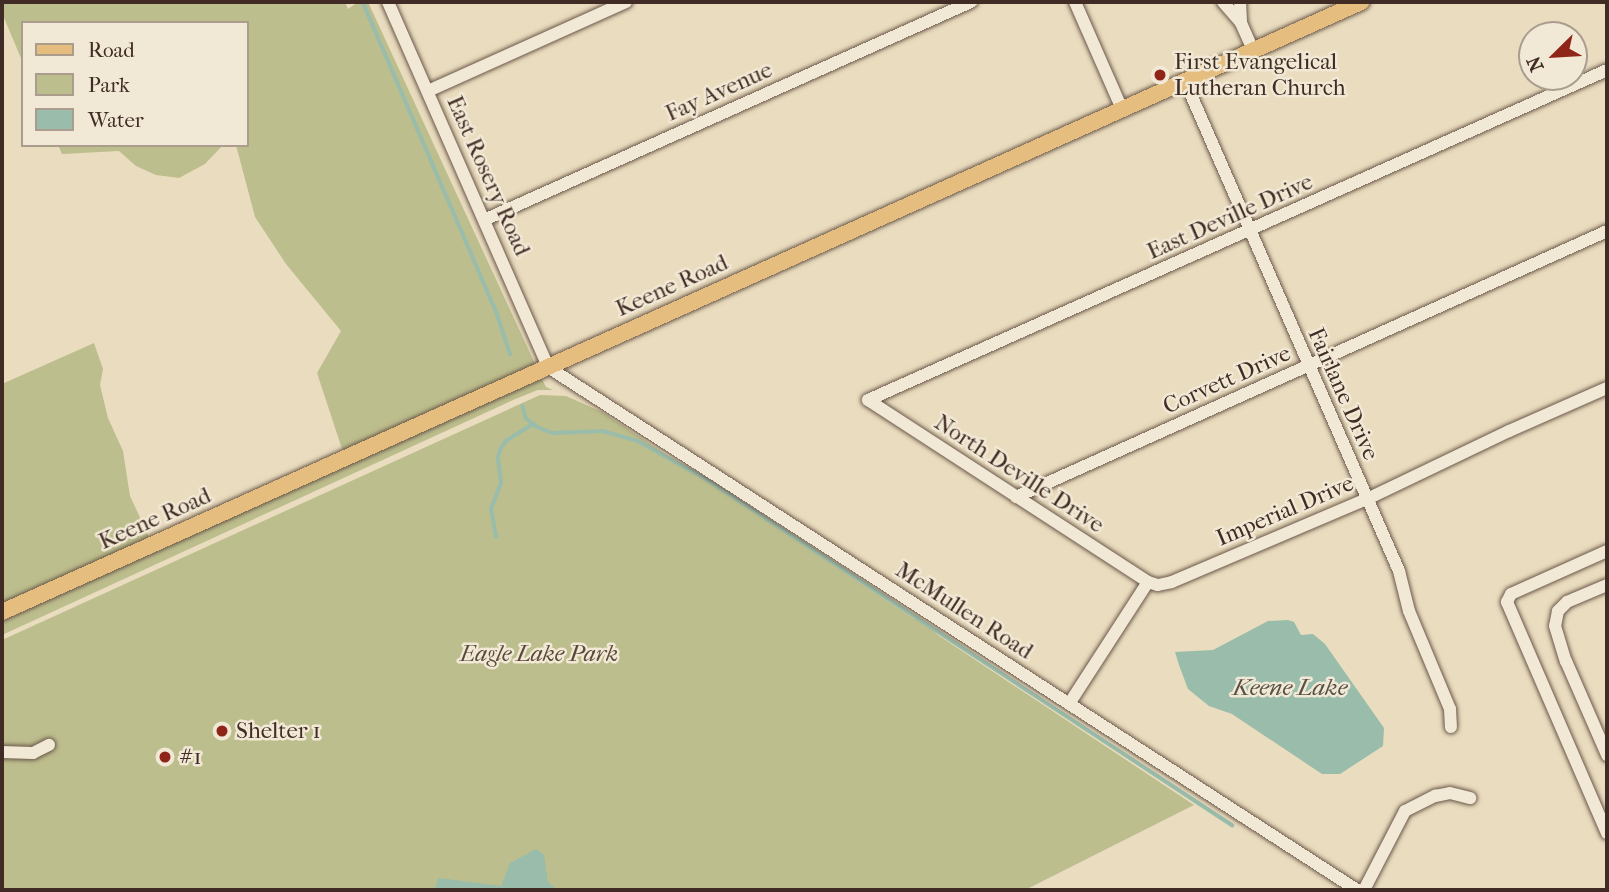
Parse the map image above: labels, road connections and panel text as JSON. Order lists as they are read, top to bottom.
{
  "streets": {
    "main road": ["Keene Road"],
    "street": [
      "Fay Avenue",
      "East Rosery Road",
      "East Deville Drive",
      "Corvett Drive",
      "Fairlane Drive",
      "North Deville Drive",
      "Imperial Drive",
      "McMullen Road"
    ]
  },
  "crossings": [
    ["Fay Avenue", "East Rosery Road"],
    ["East Rosery Road", "Keene Road"],
    ["East Rosery Road", "McMullen Road"],
    ["East Deville Drive", "Fairlane Drive"],
    ["East Deville Drive", "North Deville Drive"],
    ["Keene Road", "Fairlane Drive"],
    ["Keene Road", "McMullen Road"],
    ["Corvett Drive", "Fairlane Drive"],
    ["Corvett Drive", "North Deville Drive"],
    ["Fairlane Drive", "Imperial Drive"],
    ["North Deville Drive", "Imperial Drive"]
  ],
  "water": ["Keene Lake"],
  "parks": ["Eagle Lake Park"],
  "places": ["First Evangelical Lutheran Church", "Shelter 1", "#1"],
  "legend": ["Road", "Park", "Water"],
  "north": "bottom left"
}
